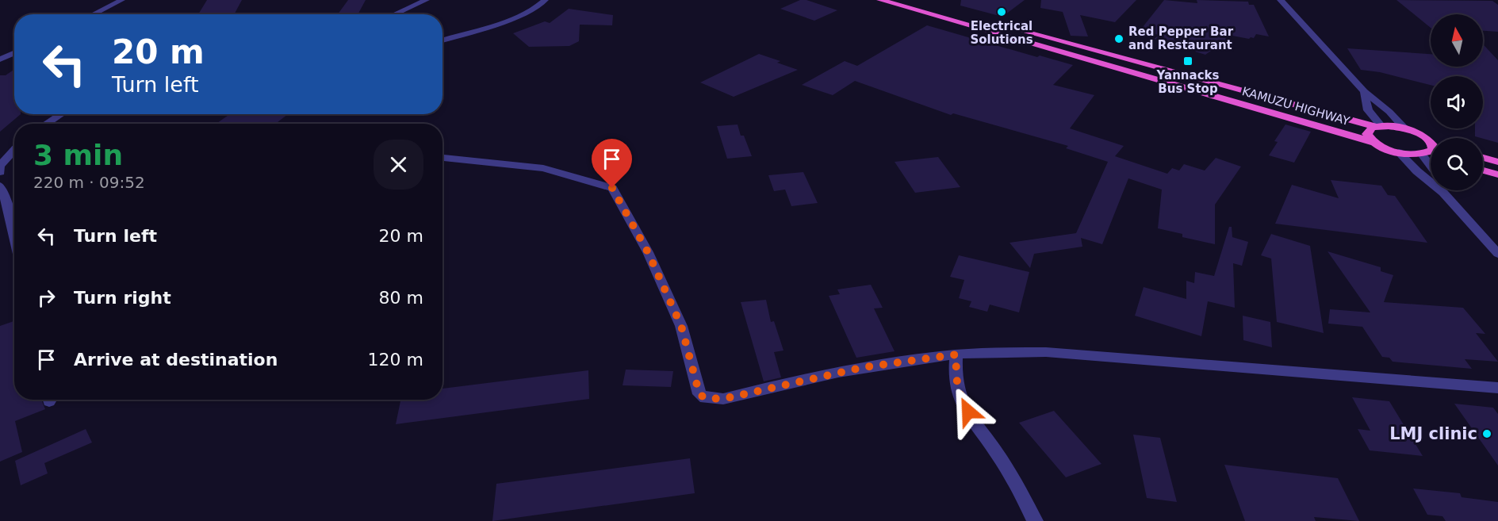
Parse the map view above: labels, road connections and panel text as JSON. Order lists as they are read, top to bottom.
{
  "streets": {
    "highway": ["KAMUZU HIGHWAY"]
  },
  "places": {
    "other": ["Electrical Solutions", "Red Pepper Bar and Restaurant", "LMJ clinic"],
    "transit": ["Yannacks Bus Stop"]
  },
  "north": "top",
  "page": {
    "turn": ["20 m", "Turn left"],
    "heading": ["3 min", "220 m · 09:52"],
    "list": [
      {
        "name": "Turn left",
        "value": "20 m"
      },
      {
        "name": "Turn right",
        "value": "80 m"
      },
      {
        "name": "Arrive at destination",
        "value": "120 m"
      }
    ]
  }
}
